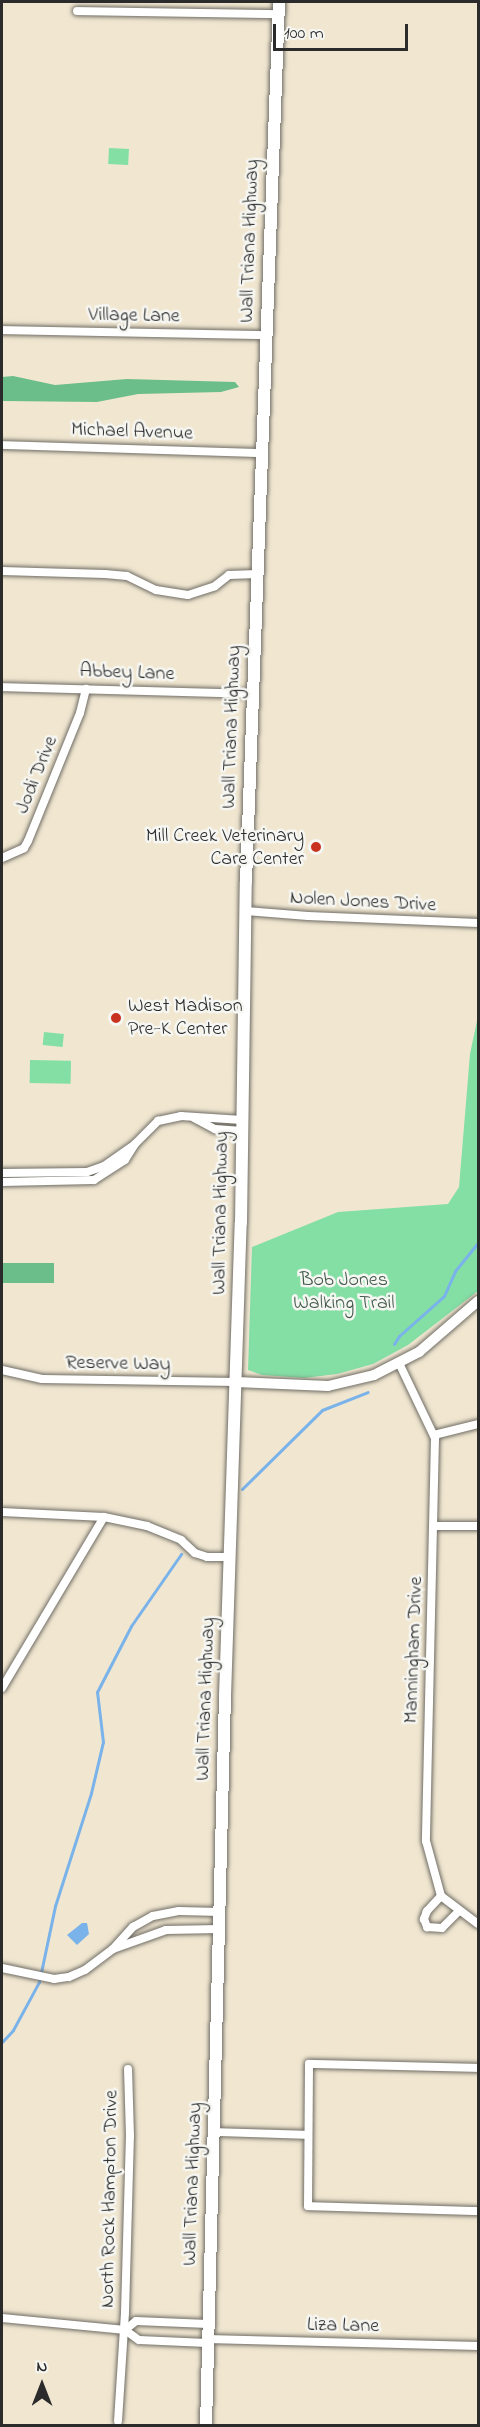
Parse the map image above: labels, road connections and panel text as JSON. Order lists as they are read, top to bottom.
{
  "streets": {
    "main road": ["Wall Triana Highway"],
    "street": [
      "Village Lane",
      "Michael Avenue",
      "Abbey Lane",
      "Jodi Drive",
      "Nolen Jones Drive",
      "Reserve Way",
      "Manningham Drive",
      "North Rock Hampton Drive",
      "Liza Lane"
    ]
  },
  "crossings": [
    ["Wall Triana Highway", "Village Lane"],
    ["Wall Triana Highway", "Michael Avenue"],
    ["Wall Triana Highway", "Abbey Lane"],
    ["Wall Triana Highway", "Nolen Jones Drive"],
    ["Wall Triana Highway", "Reserve Way"],
    ["Wall Triana Highway", "Liza Lane"],
    ["Abbey Lane", "Jodi Drive"],
    ["North Rock Hampton Drive", "Liza Lane"]
  ],
  "parks": ["Bob Jones Walking Trail"],
  "places": ["Mill Creek Veterinary Care Center", "West Madison Pre-K Center"],
  "scale_bar": "100 m",
  "north": "top"
}
